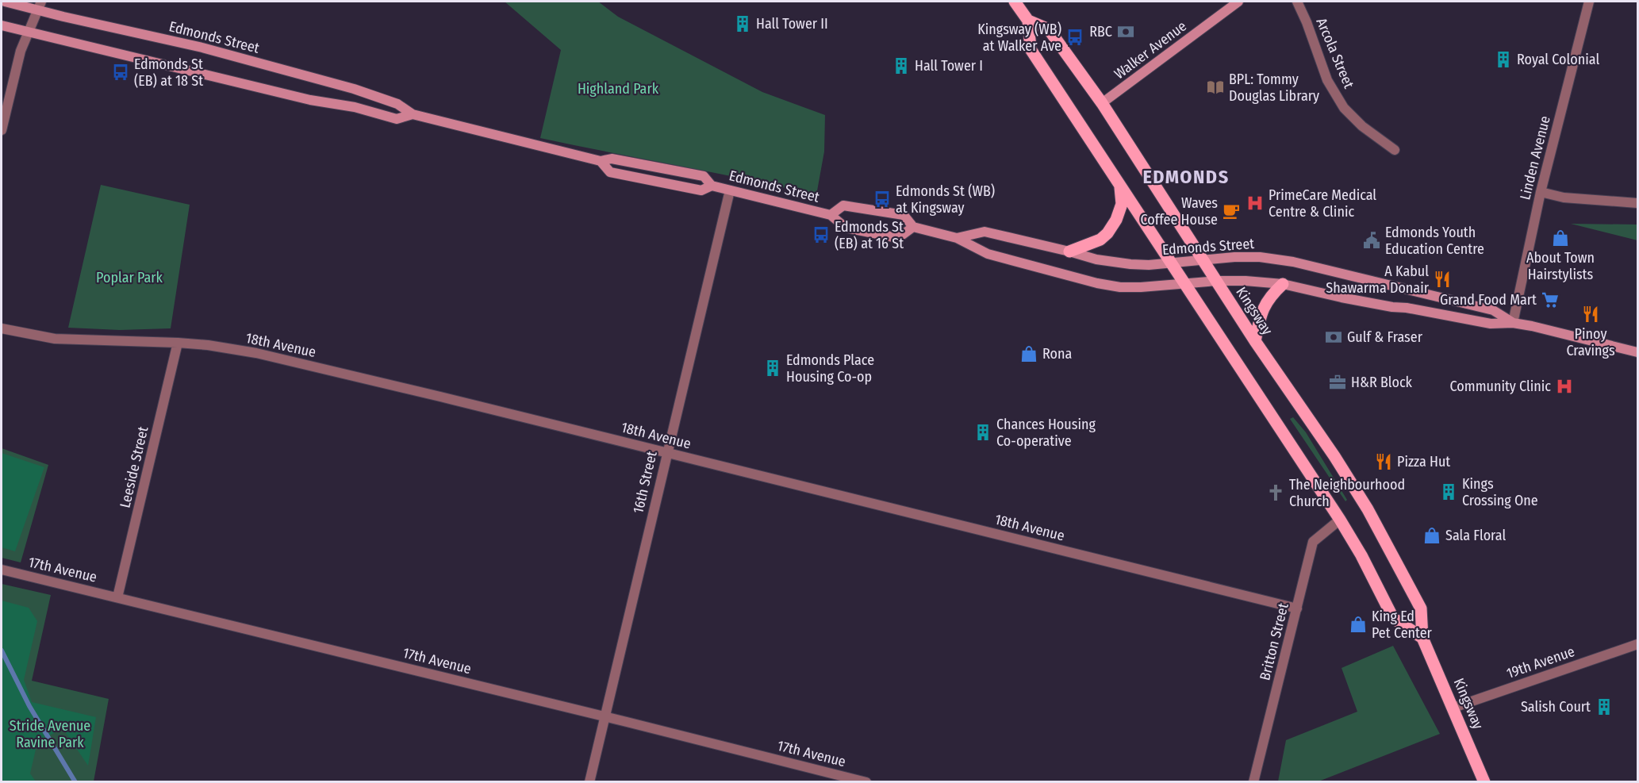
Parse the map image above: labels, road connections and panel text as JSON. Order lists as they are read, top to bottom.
{
  "streets": {
    "main road": ["Kingsway"],
    "street": [
      "Edmonds Street",
      "Walker Avenue",
      "Arcola Street",
      "Linden Avenue",
      "18th Avenue",
      "Leeside Street",
      "16th Street",
      "17th Avenue",
      "Britton Street",
      "19th Avenue"
    ]
  },
  "crossings": [
    ["Edmonds Street", "Linden Avenue"],
    ["Edmonds Street", "Kingsway"],
    ["Edmonds Street", "16th Street"],
    ["Walker Avenue", "Kingsway"],
    ["Kingsway", "19th Avenue"],
    ["18th Avenue", "Leeside Street"],
    ["18th Avenue", "16th Street"],
    ["18th Avenue", "Britton Street"],
    ["Leeside Street", "17th Avenue"],
    ["16th Street", "17th Avenue"]
  ],
  "districts": ["EDMONDS"],
  "parks": ["Highland Park", "Poplar Park", "Stride Avenue Ravine Park"],
  "places": {
    "building": [
      "Hall Tower II",
      "Royal Colonial",
      "Hall Tower I",
      "Edmonds Place Housing Co-op",
      "Chances Housing Co-operative",
      "Kings Crossing One",
      "Salish Court"
    ],
    "bank": ["RBC", "Gulf & Fraser"],
    "bus stop": [
      "Kingsway (WB) at Walker Ave",
      "Edmonds St (EB) at 18 St",
      "Edmonds St (WB) at Kingsway",
      "Edmonds St (EB) at 16 St"
    ],
    "library": ["BPL: Tommy Douglas Library"],
    "hospital": ["PrimeCare Medical Centre & Clinic", "Community Clinic"],
    "cafe": ["Waves Coffee House"],
    "shop": [
      "About Town Hairstylists",
      "Rona",
      "Sala Floral",
      "King Ed Pet Center"
    ],
    "public building": ["Edmonds Youth Education Centre"],
    "restaurant": ["A Kabul Shawarma Donair", "Pinoy Cravings", "Pizza Hut"],
    "supermarket": ["Grand Food Mart"],
    "office": ["H&R Block"],
    "church": ["The Neighbourhood Church"]
  }
}
